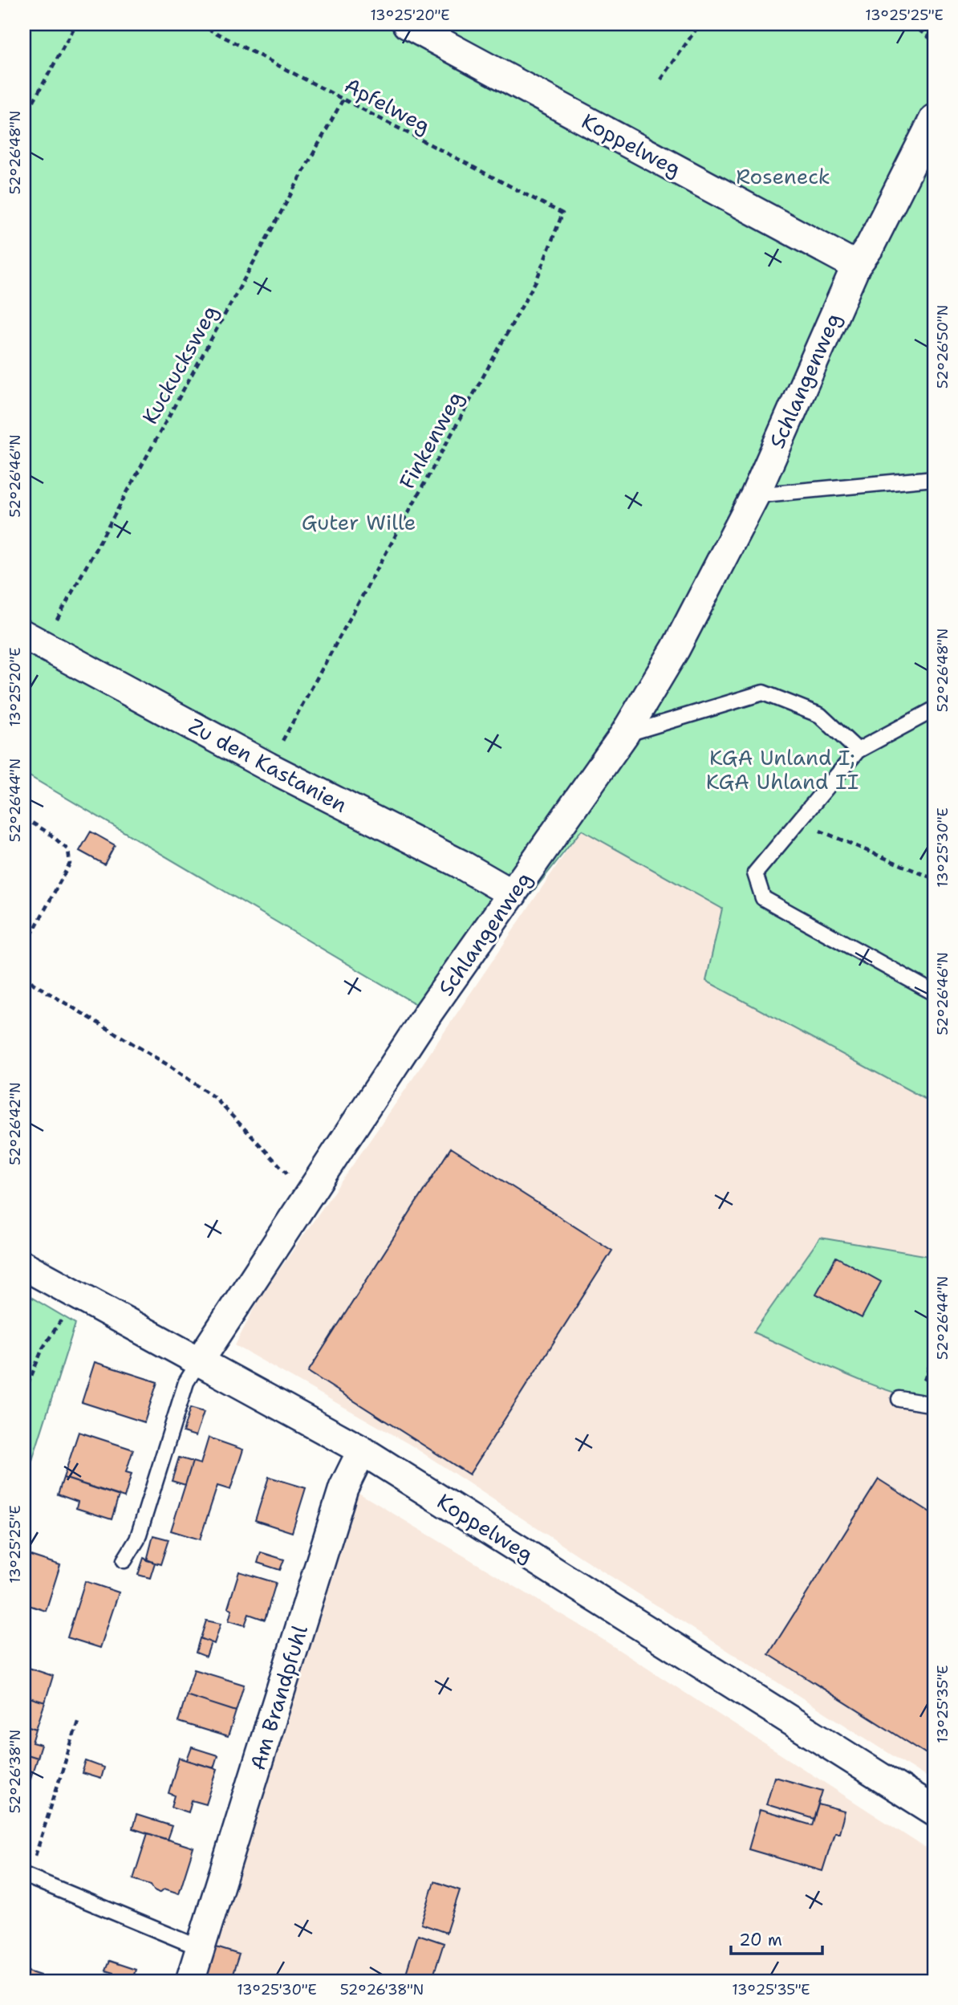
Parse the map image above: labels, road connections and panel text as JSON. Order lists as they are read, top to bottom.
{
  "streets": {
    "street": [
      "Koppelweg",
      "Schlangenweg",
      "Zu den Kastanien",
      "Am Brandpfuhl"
    ],
    "path": ["Apfelweg", "Kuckucksweg", "Finkenweg"]
  },
  "crossings": [
    ["Apfelweg", "Kuckucksweg"],
    ["Apfelweg", "Finkenweg"],
    ["Koppelweg", "Schlangenweg"],
    ["Koppelweg", "Am Brandpfuhl"],
    ["Kuckucksweg", "Zu den Kastanien"],
    ["Schlangenweg", "Zu den Kastanien"],
    ["Finkenweg", "Zu den Kastanien"]
  ],
  "parks": ["Roseneck", "Guter Wille", "KGA Unland I; KGA Uhland II"],
  "scale_bar": "20 m",
  "coordinates": [
    "13°25'20\"E",
    "13°25'25\"E",
    "52°26'48\"N",
    "52°26'50\"N",
    "52°26'46\"N",
    "52°26'44\"N",
    "13°25'30\"E",
    "52°26'42\"N",
    "13°25'35\"E",
    "52°26'38\"N"
  ]
}
